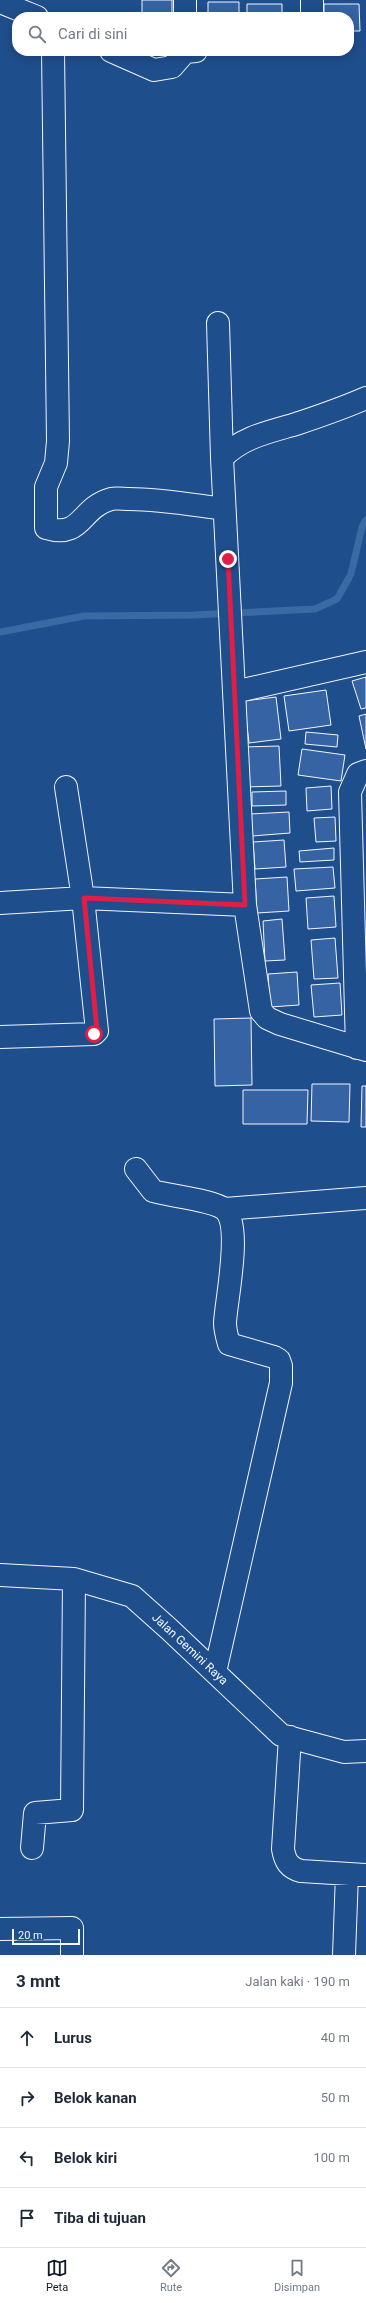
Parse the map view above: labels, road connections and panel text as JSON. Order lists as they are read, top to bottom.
{
  "streets": {
    "street": ["Jalan Gemini Raya"]
  },
  "scale_bar": "20 m",
  "page": {
    "search": "Cari di sini",
    "scale": "20 m",
    "heading": ["3 mnt", "Jalan kaki · 190 m"],
    "list": [
      ["Lurus", "40 m"],
      ["Belok kanan", "50 m"],
      ["Belok kiri", "100 m"],
      "Tiba di tujuan"
    ],
    "nav": ["Peta", "Rute", "Disimpan"]
  }
}
